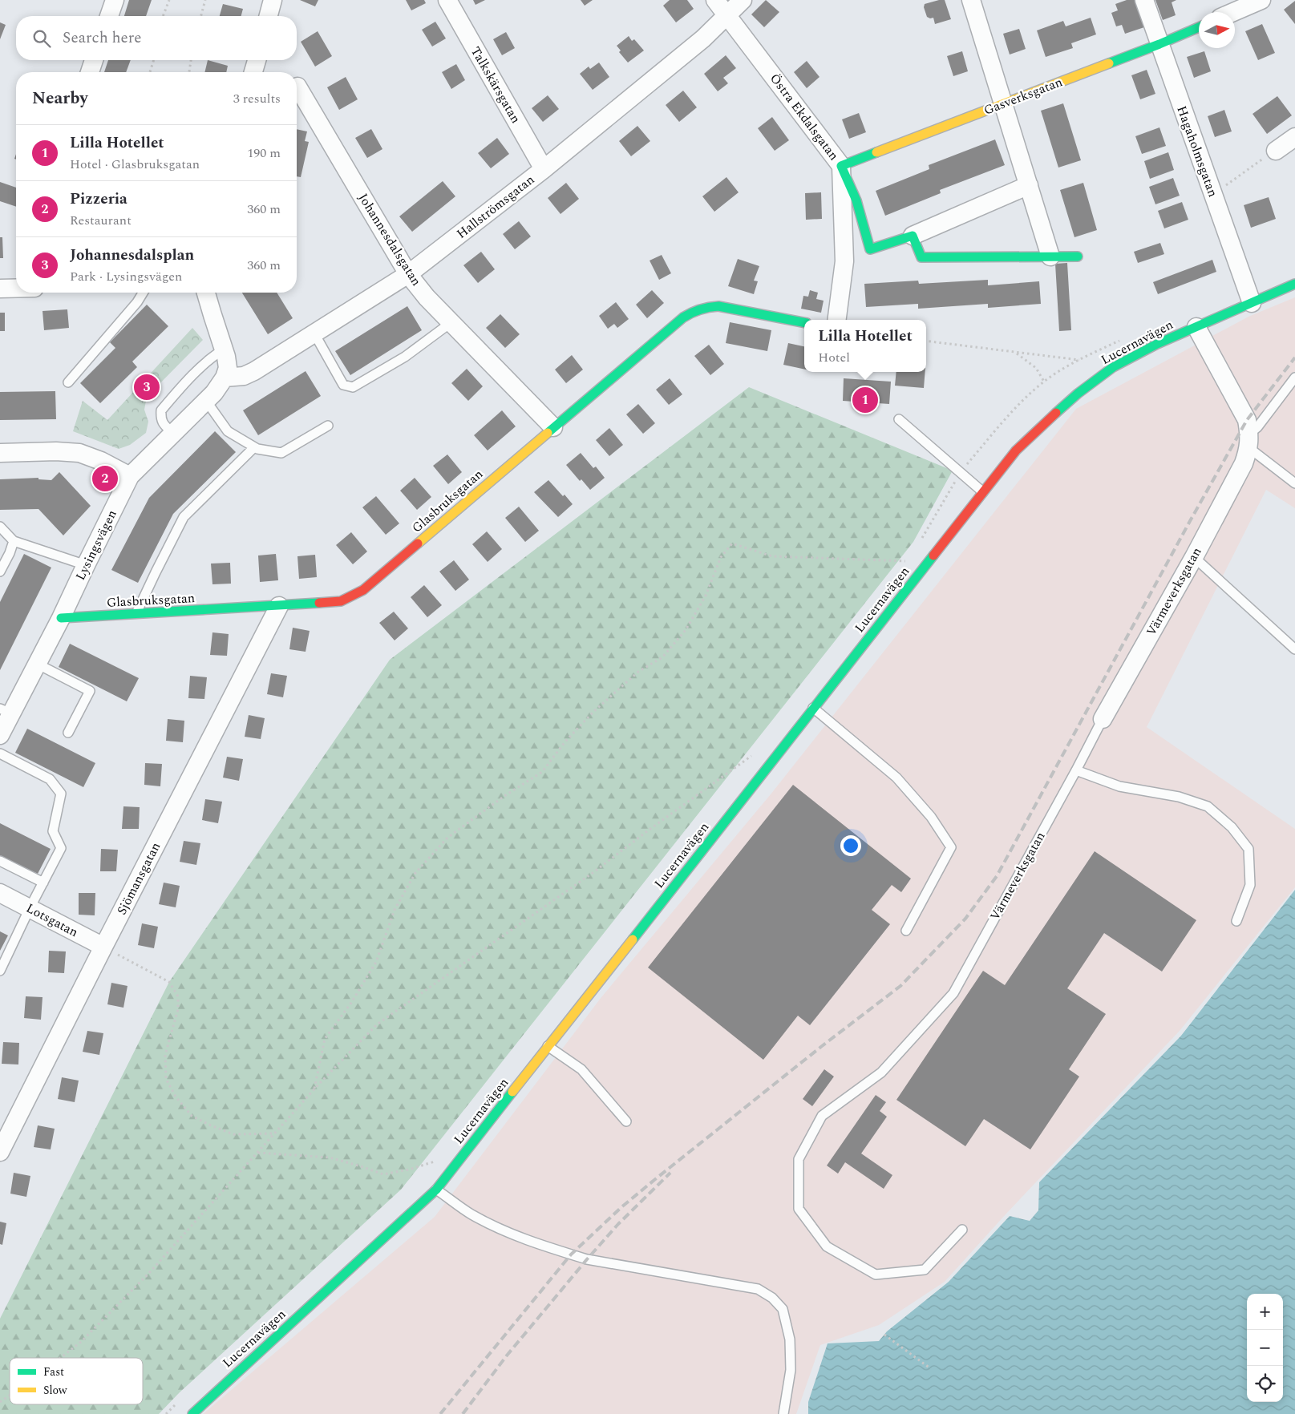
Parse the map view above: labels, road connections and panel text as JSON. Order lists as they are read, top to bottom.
{
  "streets": {
    "street": [
      "Talkskärsgatan",
      "Gasverksgatan",
      "Östra Ekdalsgatan",
      "Hagaholmsgatan",
      "Hallströmsgatan",
      "Johannesdalsgatan",
      "Lucernavägen",
      "Glasbruksgatan",
      "Lysingsvägen",
      "Värmeverksgatan",
      "Sjömansgatan",
      "Lotsgatan"
    ]
  },
  "crossings": [
    ["Talkskärsgatan", "Hallströmsgatan"],
    ["Gasverksgatan", "Östra Ekdalsgatan"],
    ["Gasverksgatan", "Hagaholmsgatan"],
    ["Östra Ekdalsgatan", "Hallströmsgatan"],
    ["Hagaholmsgatan", "Lucernavägen"],
    ["Hallströmsgatan", "Johannesdalsgatan"],
    ["Hallströmsgatan", "Lysingsvägen"],
    ["Johannesdalsgatan", "Glasbruksgatan"],
    ["Glasbruksgatan", "Lysingsvägen"],
    ["Glasbruksgatan", "Sjömansgatan"],
    ["Sjömansgatan", "Lotsgatan"]
  ],
  "legend": ["Fast", "Slow"],
  "north": "right",
  "page": {
    "search": "Search here",
    "heading": ["Nearby", "3 results"],
    "list": [
      {
        "mark": "1",
        "name": "Lilla Hotellet",
        "note": "Hotel · Glasbruksgatan",
        "value": "190 m"
      },
      {
        "mark": "2",
        "name": "Pizzeria",
        "note": "Restaurant",
        "value": "360 m"
      },
      {
        "mark": "3",
        "name": "Johannesdalsplan",
        "note": "Park · Lysingsvägen",
        "value": "360 m"
      }
    ],
    "popup": ["Lilla Hotellet", "Hotel"],
    "pins": ["3", "1", "2"],
    "map_buttons": ["+", "−"]
  }
}
